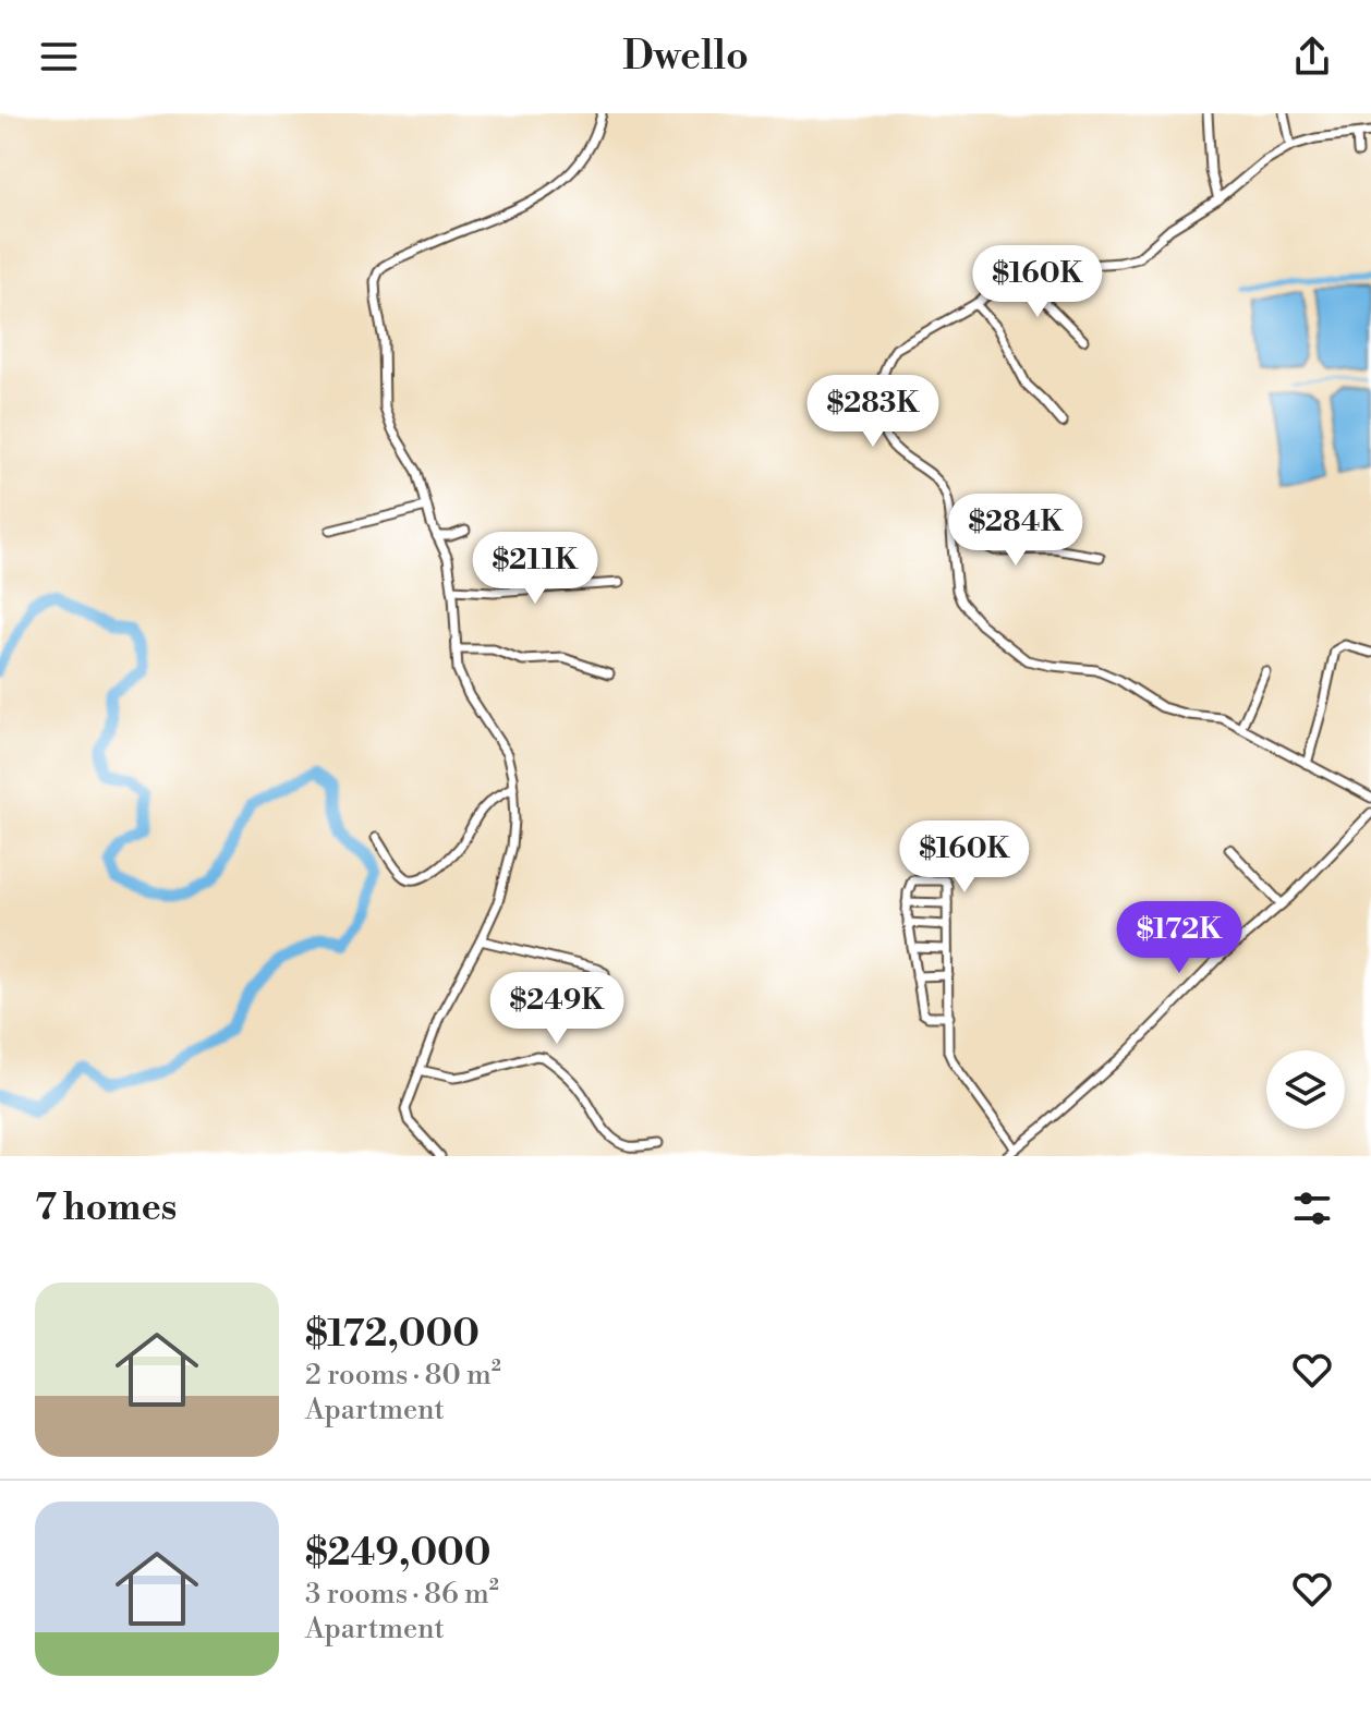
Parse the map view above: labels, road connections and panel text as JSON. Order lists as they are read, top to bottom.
{
  "page": {
    "header": "Dwello",
    "price": [
      "$160K",
      "$283K",
      "$284K",
      "$211K",
      "$160K",
      "$172K",
      "$249K"
    ],
    "heading": "7 homes",
    "list": [
      {
        "name": "$172,000",
        "note": "2 rooms · 80 m² · Apartment"
      },
      {
        "name": "$249,000",
        "note": "3 rooms · 86 m² · Apartment"
      }
    ]
  }
}
